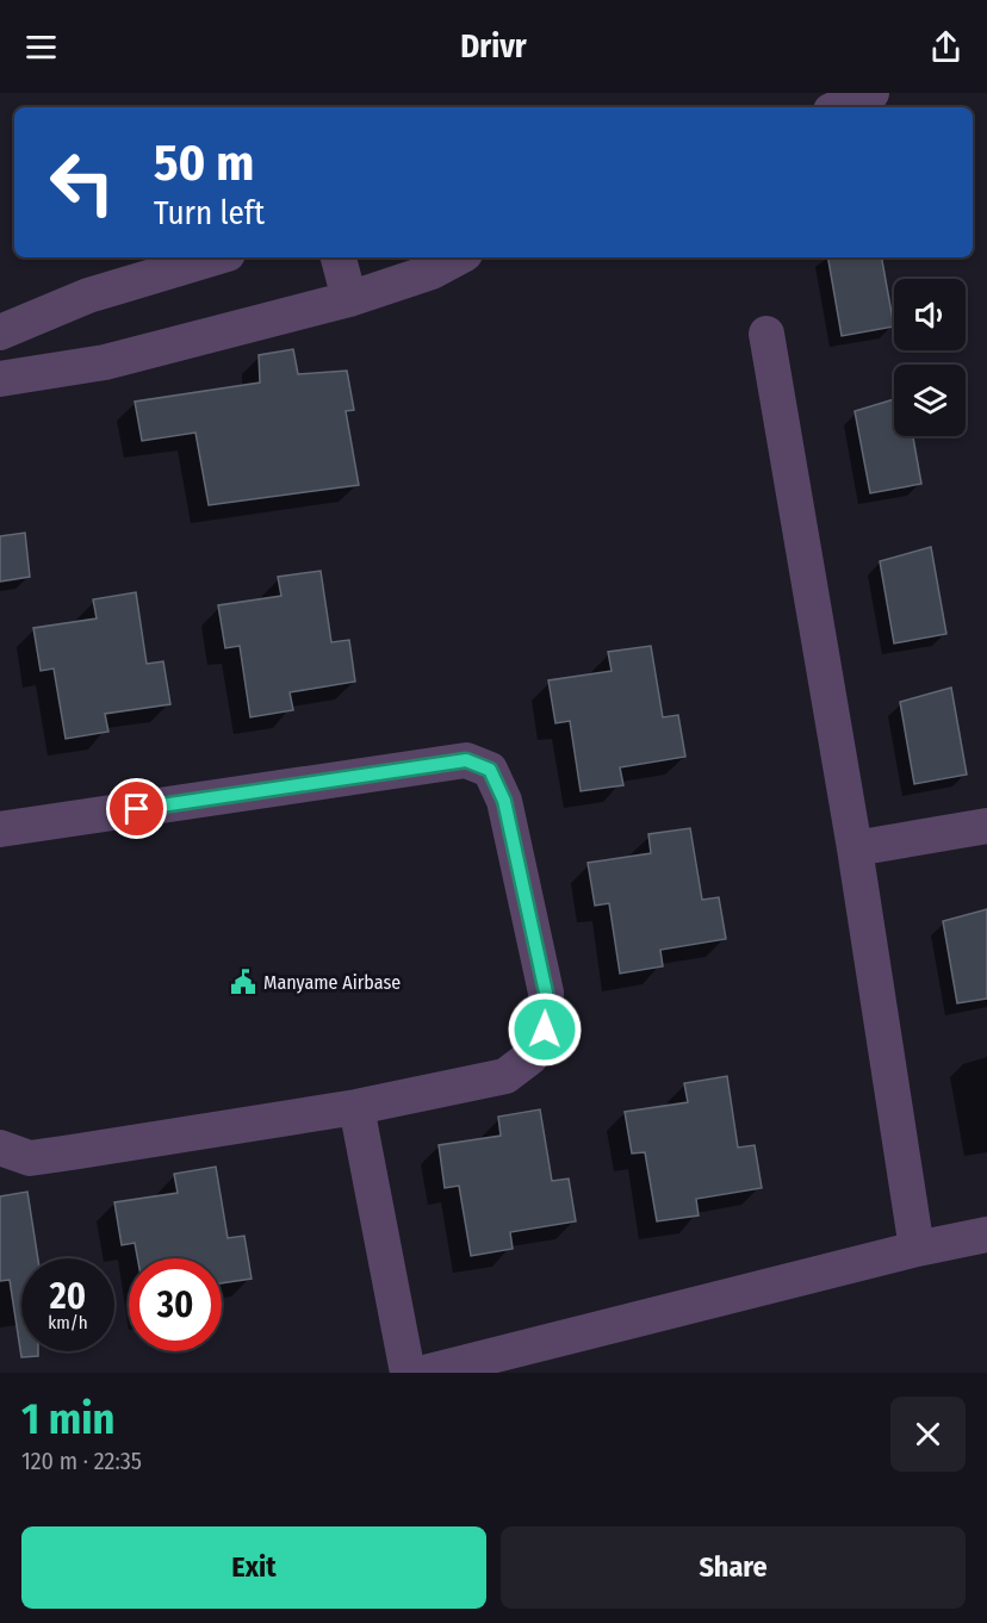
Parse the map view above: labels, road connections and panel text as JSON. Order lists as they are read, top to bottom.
{
  "places": {
    "public building": ["Manyame Airbase"]
  },
  "page": {
    "header": "Drivr",
    "turn": ["50 m", "Turn left"],
    "speed": "20 km/h",
    "limit": "30",
    "heading": ["1 min", "120 m · 22:35"],
    "buttons": ["Exit", "Share"]
  }
}
